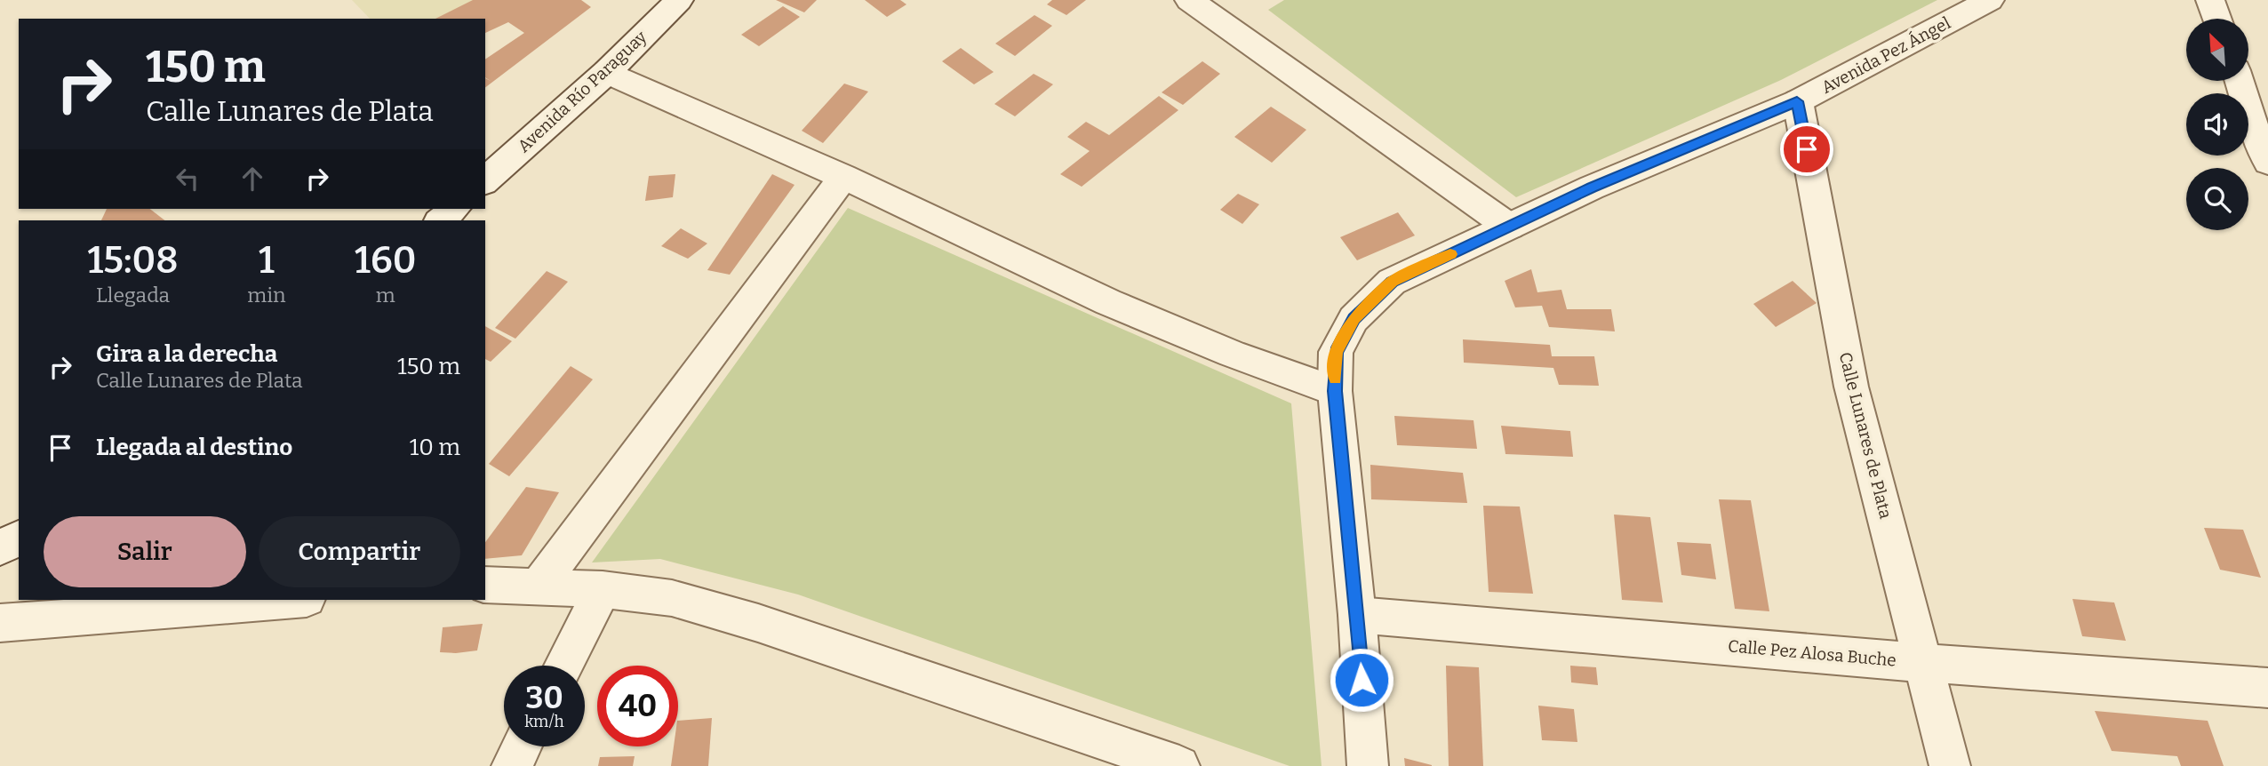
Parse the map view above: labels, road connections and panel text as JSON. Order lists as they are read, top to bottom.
{
  "streets": {
    "street": [
      "Avenida Pez Ángel",
      "Avenida Río Paraguay",
      "Calle Lunares de Plata",
      "Calle Pez Alosa Buche"
    ]
  },
  "crossings": [
    ["Avenida Pez Ángel", "Calle Lunares de Plata"],
    ["Avenida Pez Ángel", "Calle Pez Alosa Buche"],
    ["Calle Lunares de Plata", "Calle Pez Alosa Buche"]
  ],
  "north": "top left",
  "page": {
    "turn": ["150 m", "Calle Lunares de Plata"],
    "eta": [
      "15:08",
      "Llegada",
      "1",
      "min",
      "160",
      "m"
    ],
    "list": [
      {
        "name": "Gira a la derecha",
        "note": "Calle Lunares de Plata",
        "value": "150 m"
      },
      {
        "name": "Llegada al destino",
        "value": "10 m"
      }
    ],
    "buttons": ["Salir", "Compartir"],
    "speed": "30 km/h",
    "limit": "40"
  }
}
